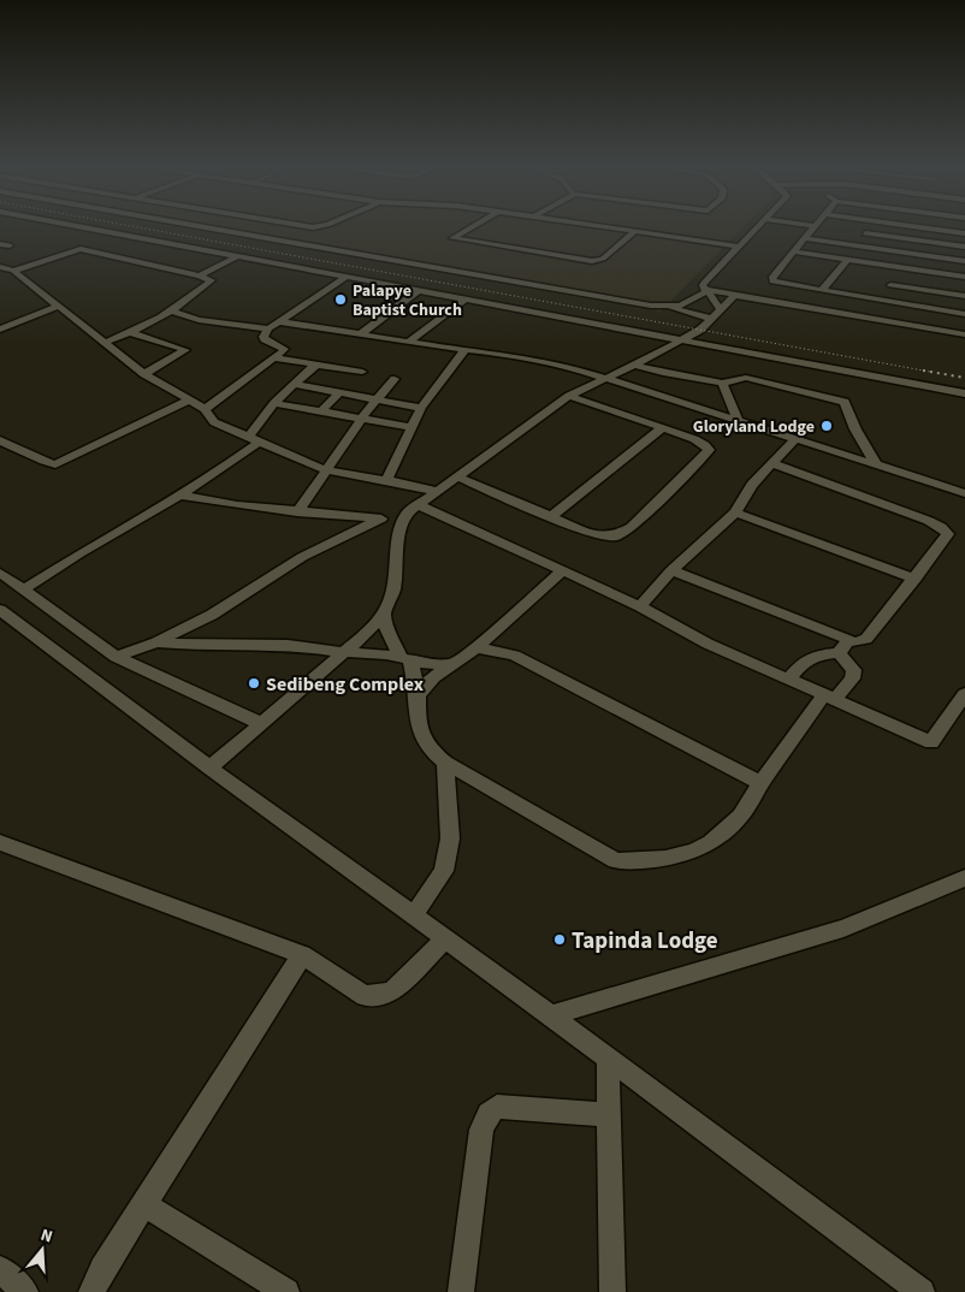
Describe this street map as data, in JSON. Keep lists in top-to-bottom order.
{
  "places": [
    "Palapye Baptist Church",
    "Gloryland Lodge",
    "Sedibeng Complex",
    "Tapinda Lodge"
  ],
  "north": "top"
}
